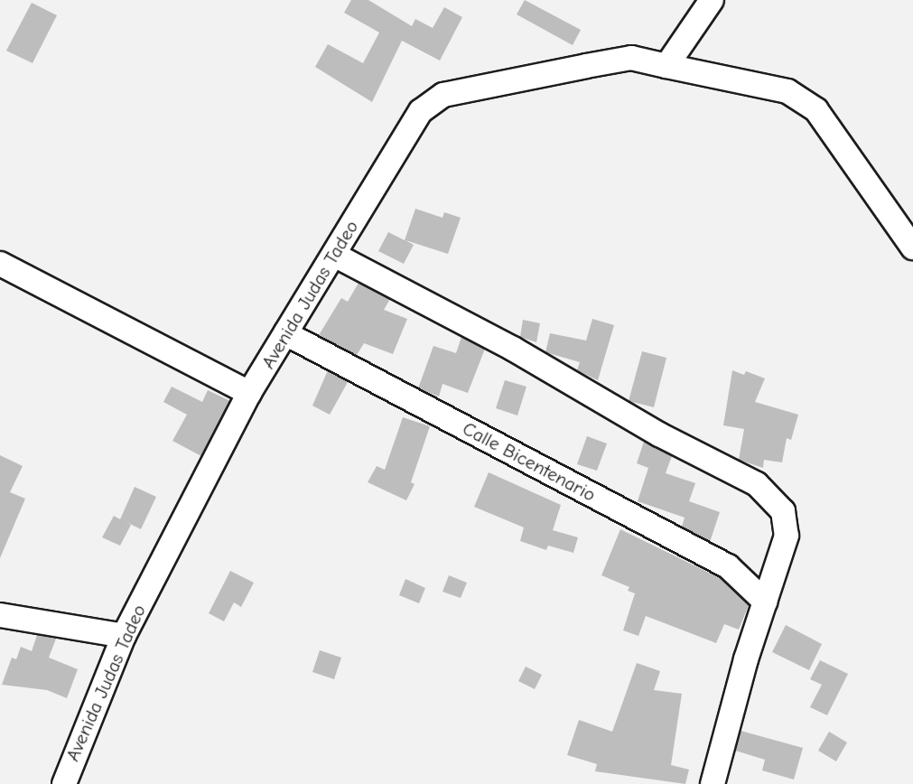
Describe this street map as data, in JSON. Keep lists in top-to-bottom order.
{
  "streets": {
    "street": ["Avenida Judas Tadeo", "Calle Bicentenario"]
  },
  "crossings": [
    ["Avenida Judas Tadeo", "Calle Bicentenario"]
  ]
}
